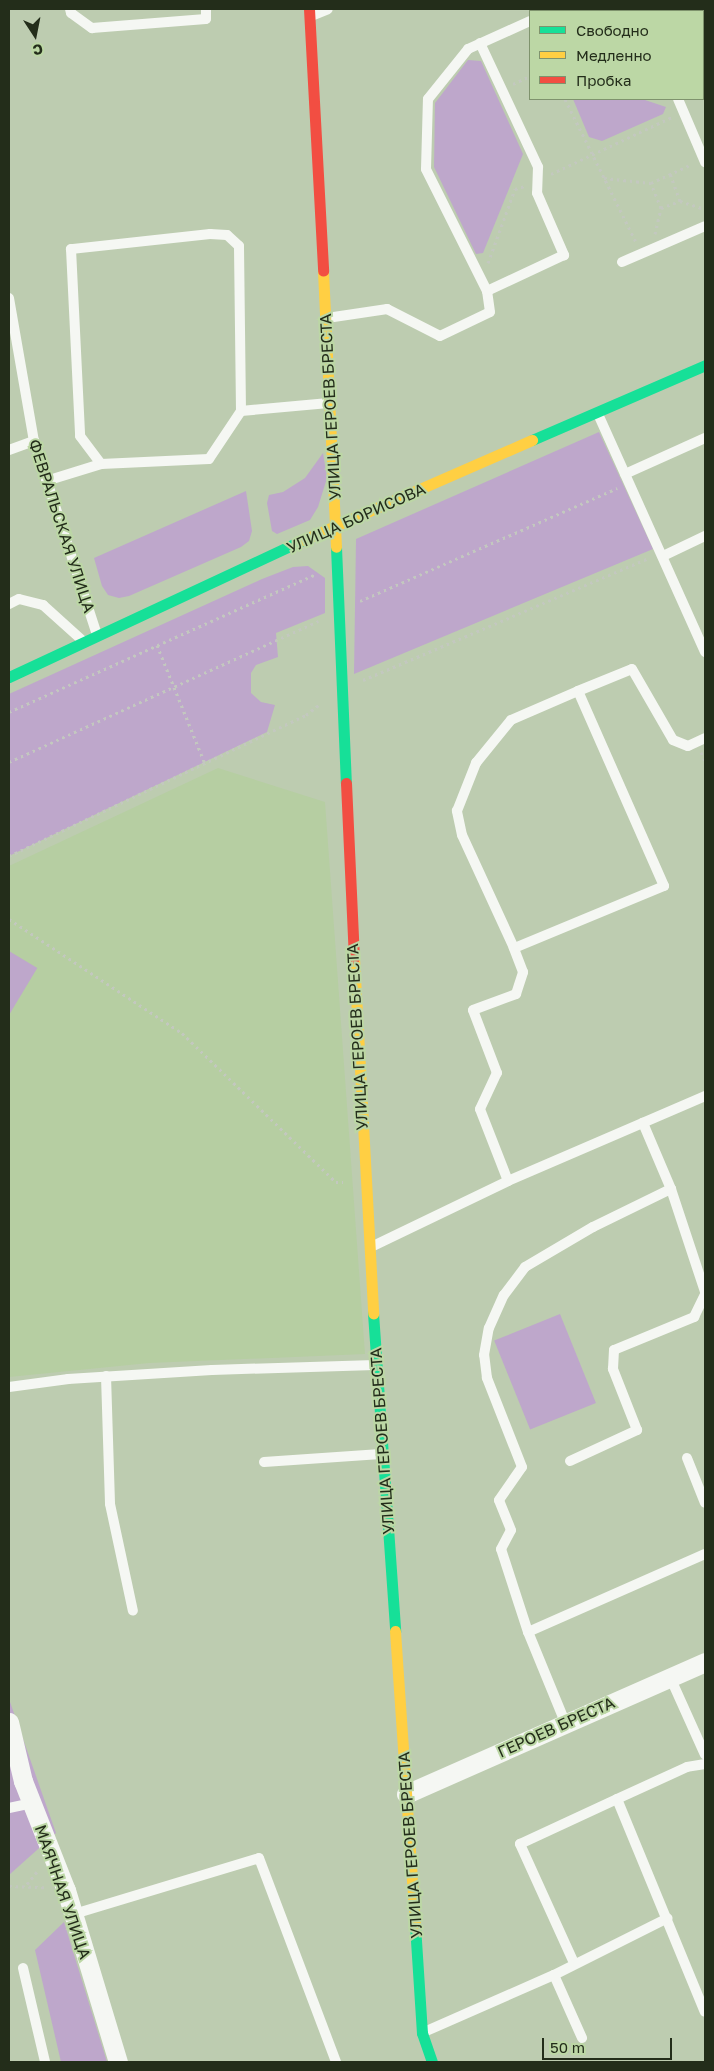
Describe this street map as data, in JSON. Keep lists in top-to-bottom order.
{
  "streets": {
    "street": [
      "УЛИЦА ГЕРОЕВ БРЕСТА",
      "УЛИЦА БОРИСОВА",
      "ГЕРОЕВ БРЕСТА",
      "МАЯЧНАЯ УЛИЦА"
    ],
    "lane": ["ФЕВРАЛЬСКАЯ УЛИЦА"]
  },
  "crossings": [
    ["УЛИЦА ГЕРОЕВ БРЕСТА", "УЛИЦА БОРИСОВА"],
    ["УЛИЦА ГЕРОЕВ БРЕСТА", "ГЕРОЕВ БРЕСТА"],
    ["УЛИЦА БОРИСОВА", "ФЕВРАЛЬСКАЯ УЛИЦА"]
  ],
  "legend": ["Свободно", "Медленно", "Пробка"],
  "scale_bar": "50 m",
  "north": "bottom"
}
